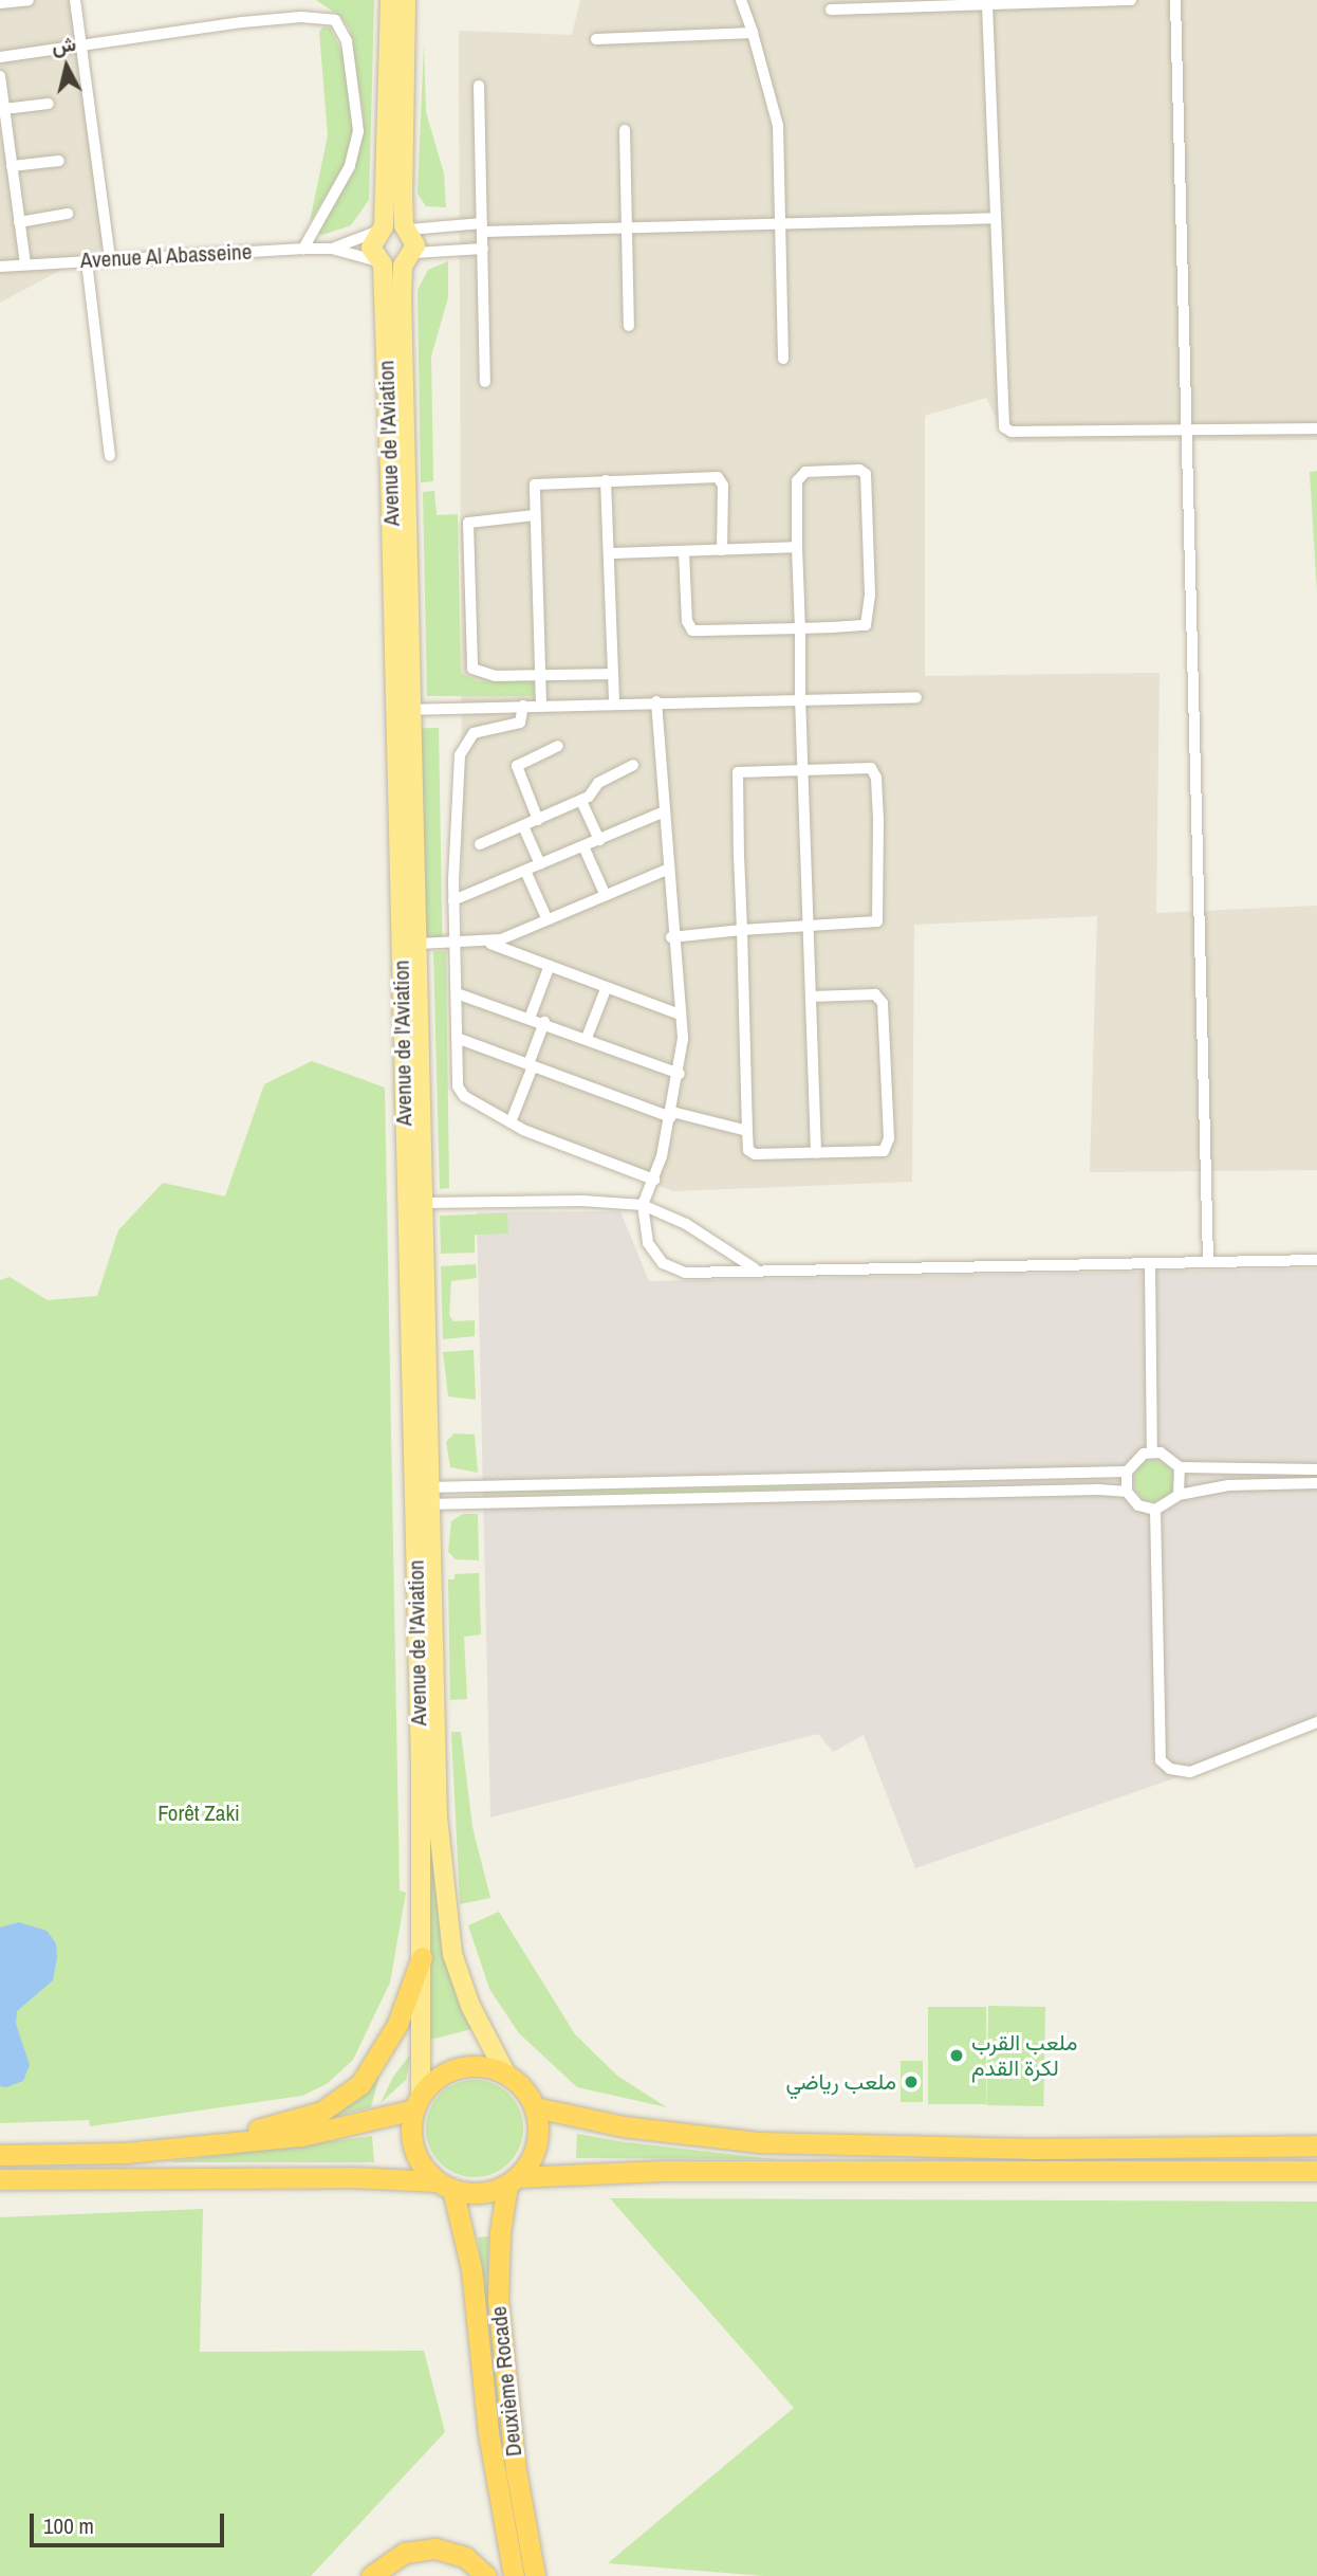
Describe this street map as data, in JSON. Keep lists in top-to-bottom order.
{
  "streets": {
    "highway": ["Deuxième Rocade"],
    "main road": ["Avenue de l'Aviation"],
    "street": ["Avenue Al Abasseine"]
  },
  "crossings": [
    ["Avenue Al Abasseine", "Avenue de l'Aviation"],
    ["Avenue de l'Aviation", "Deuxième Rocade"]
  ],
  "parks": ["Forêt Zaki"],
  "places": ["ملعب القرب لكرة القدم", "ملعب رياضي"],
  "scale_bar": "100 m",
  "north": "top"
}
